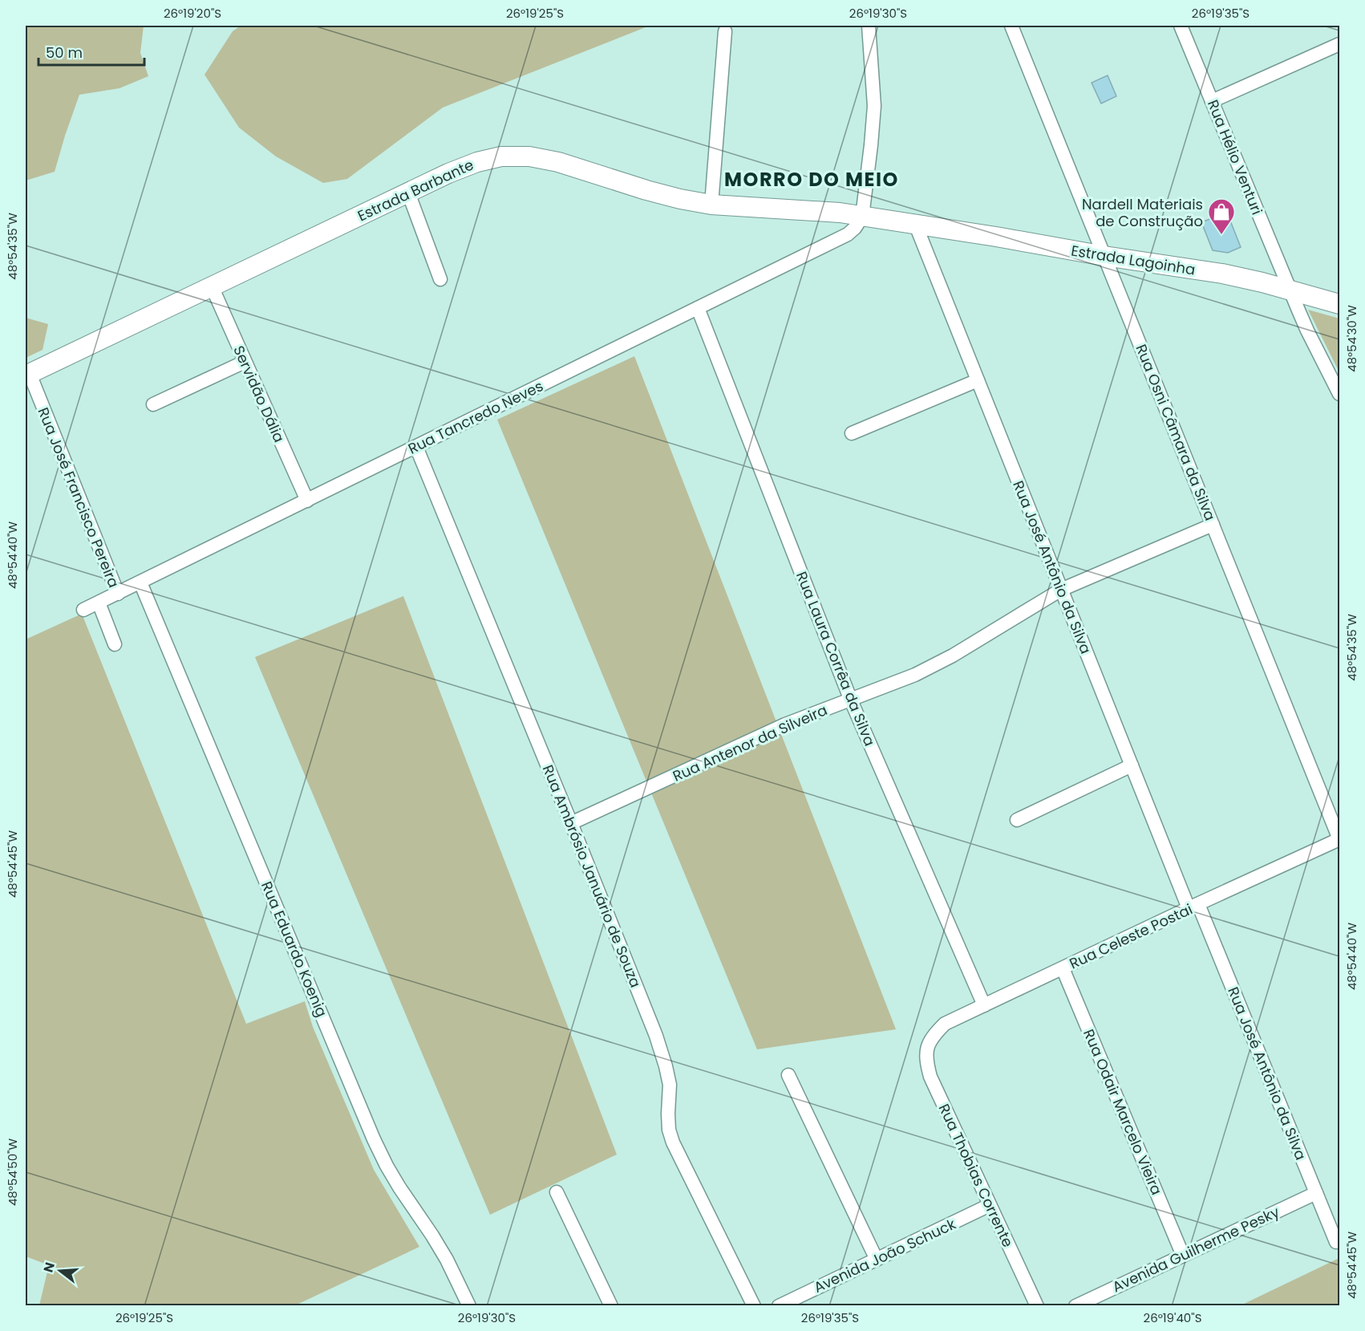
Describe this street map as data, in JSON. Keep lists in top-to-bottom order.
{
  "streets": {
    "main road": ["Estrada Barbante", "Estrada Lagoinha"],
    "street": [
      "Rua Hélio Venturi",
      "Servidão Dália",
      "Rua Tancredo Neves",
      "Rua Osni Câmara da Silva",
      "Rua José Francisco Pereira",
      "Rua José Antônio da Silva",
      "Rua Laura Corrêa da Silva",
      "Rua Antenor da Silveira",
      "Rua Ambrósio Januário de Souza",
      "Rua Celeste Postai",
      "Rua Eduardo Koenig",
      "Rua Odair Marcelo Vieira",
      "Rua Thobias Corrente",
      "Avenida Guilherme Pesky",
      "Avenida João Schuck"
    ]
  },
  "crossings": [
    ["Rua Hélio Venturi", "Estrada Lagoinha"],
    ["Estrada Barbante", "Estrada Lagoinha"],
    ["Estrada Barbante", "Servidão Dália"],
    ["Estrada Barbante", "Rua Tancredo Neves"],
    ["Estrada Barbante", "Rua José Francisco Pereira"],
    ["Estrada Lagoinha", "Rua Tancredo Neves"],
    ["Estrada Lagoinha", "Rua Osni Câmara da Silva"],
    ["Estrada Lagoinha", "Rua José Antônio da Silva"],
    ["Servidão Dália", "Rua Tancredo Neves"],
    ["Rua Tancredo Neves", "Rua José Francisco Pereira"],
    ["Rua Tancredo Neves", "Rua Laura Corrêa da Silva"],
    ["Rua Tancredo Neves", "Rua Ambrósio Januário de Souza"],
    ["Rua Tancredo Neves", "Rua Eduardo Koenig"],
    ["Rua Osni Câmara da Silva", "Rua Antenor da Silveira"],
    ["Rua Osni Câmara da Silva", "Rua Celeste Postai"],
    ["Rua José Antônio da Silva", "Rua Antenor da Silveira"],
    ["Rua José Antônio da Silva", "Rua Celeste Postai"],
    ["Rua José Antônio da Silva", "Avenida Guilherme Pesky"],
    ["Rua Laura Corrêa da Silva", "Rua Antenor da Silveira"],
    ["Rua Laura Corrêa da Silva", "Rua Celeste Postai"],
    ["Rua Antenor da Silveira", "Rua Ambrósio Januário de Souza"],
    ["Rua Celeste Postai", "Rua Odair Marcelo Vieira"],
    ["Rua Celeste Postai", "Rua Thobias Corrente"],
    ["Rua Odair Marcelo Vieira", "Avenida Guilherme Pesky"],
    ["Rua Thobias Corrente", "Avenida João Schuck"]
  ],
  "districts": ["MORRO DO MEIO"],
  "places": {
    "shop": ["Nardell Materiais de Construção"]
  },
  "scale_bar": "50 m",
  "north": "left",
  "coordinates": [
    "26°19'20\"S",
    "26°19'25\"S",
    "26°19'30\"S",
    "26°19'35\"S",
    "48°54'35\"W",
    "48°54'30\"W",
    "48°54'40\"W",
    "48°54'45\"W",
    "48°54'50\"W",
    "26°19'40\"S"
  ]
}
